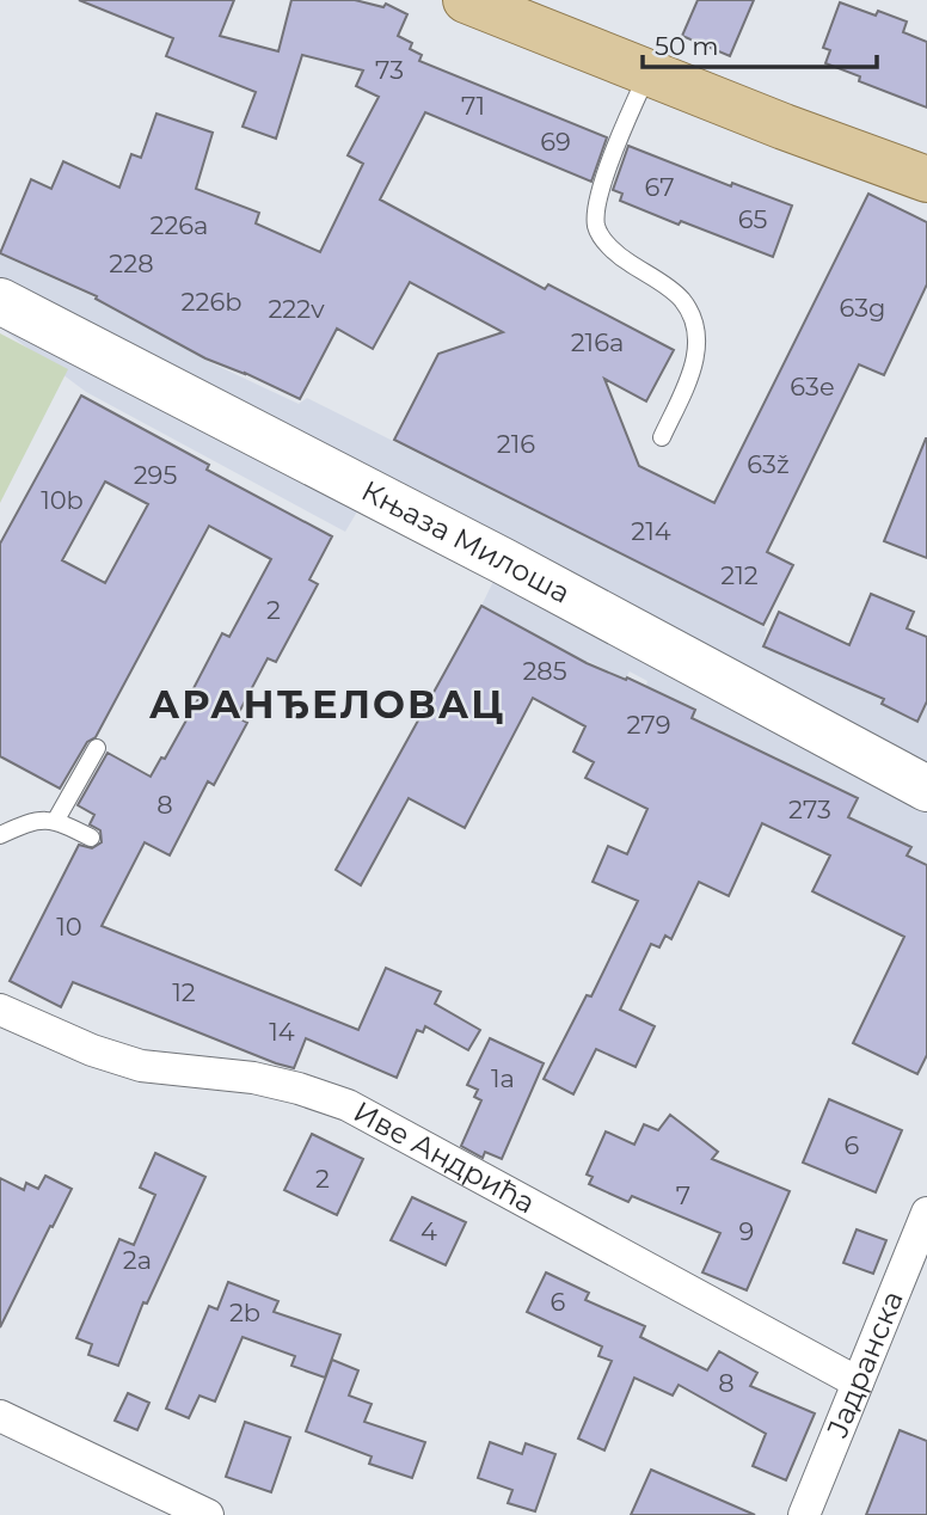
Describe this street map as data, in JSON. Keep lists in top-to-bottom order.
{
  "streets": {
    "street": ["Књаза Милоша", "Иве Андрића", "Јадранска"]
  },
  "crossings": [
    ["Иве Андрића", "Јадранска"]
  ],
  "districts": ["АРАНЂЕЛОВАЦ"],
  "house_numbers": [
    "73",
    "71",
    "69",
    "67",
    "65",
    "226a",
    "228",
    "226b",
    "63g",
    "222v",
    "216a",
    "63e",
    "216",
    "63ž",
    "295",
    "10b",
    "214",
    "212",
    "2",
    "285",
    "279",
    "8",
    "273",
    "10",
    "12",
    "14",
    "1a",
    "6",
    "2",
    "7",
    "4",
    "9",
    "2a",
    "6",
    "2b",
    "8"
  ],
  "scale_bar": "50 m"
}
